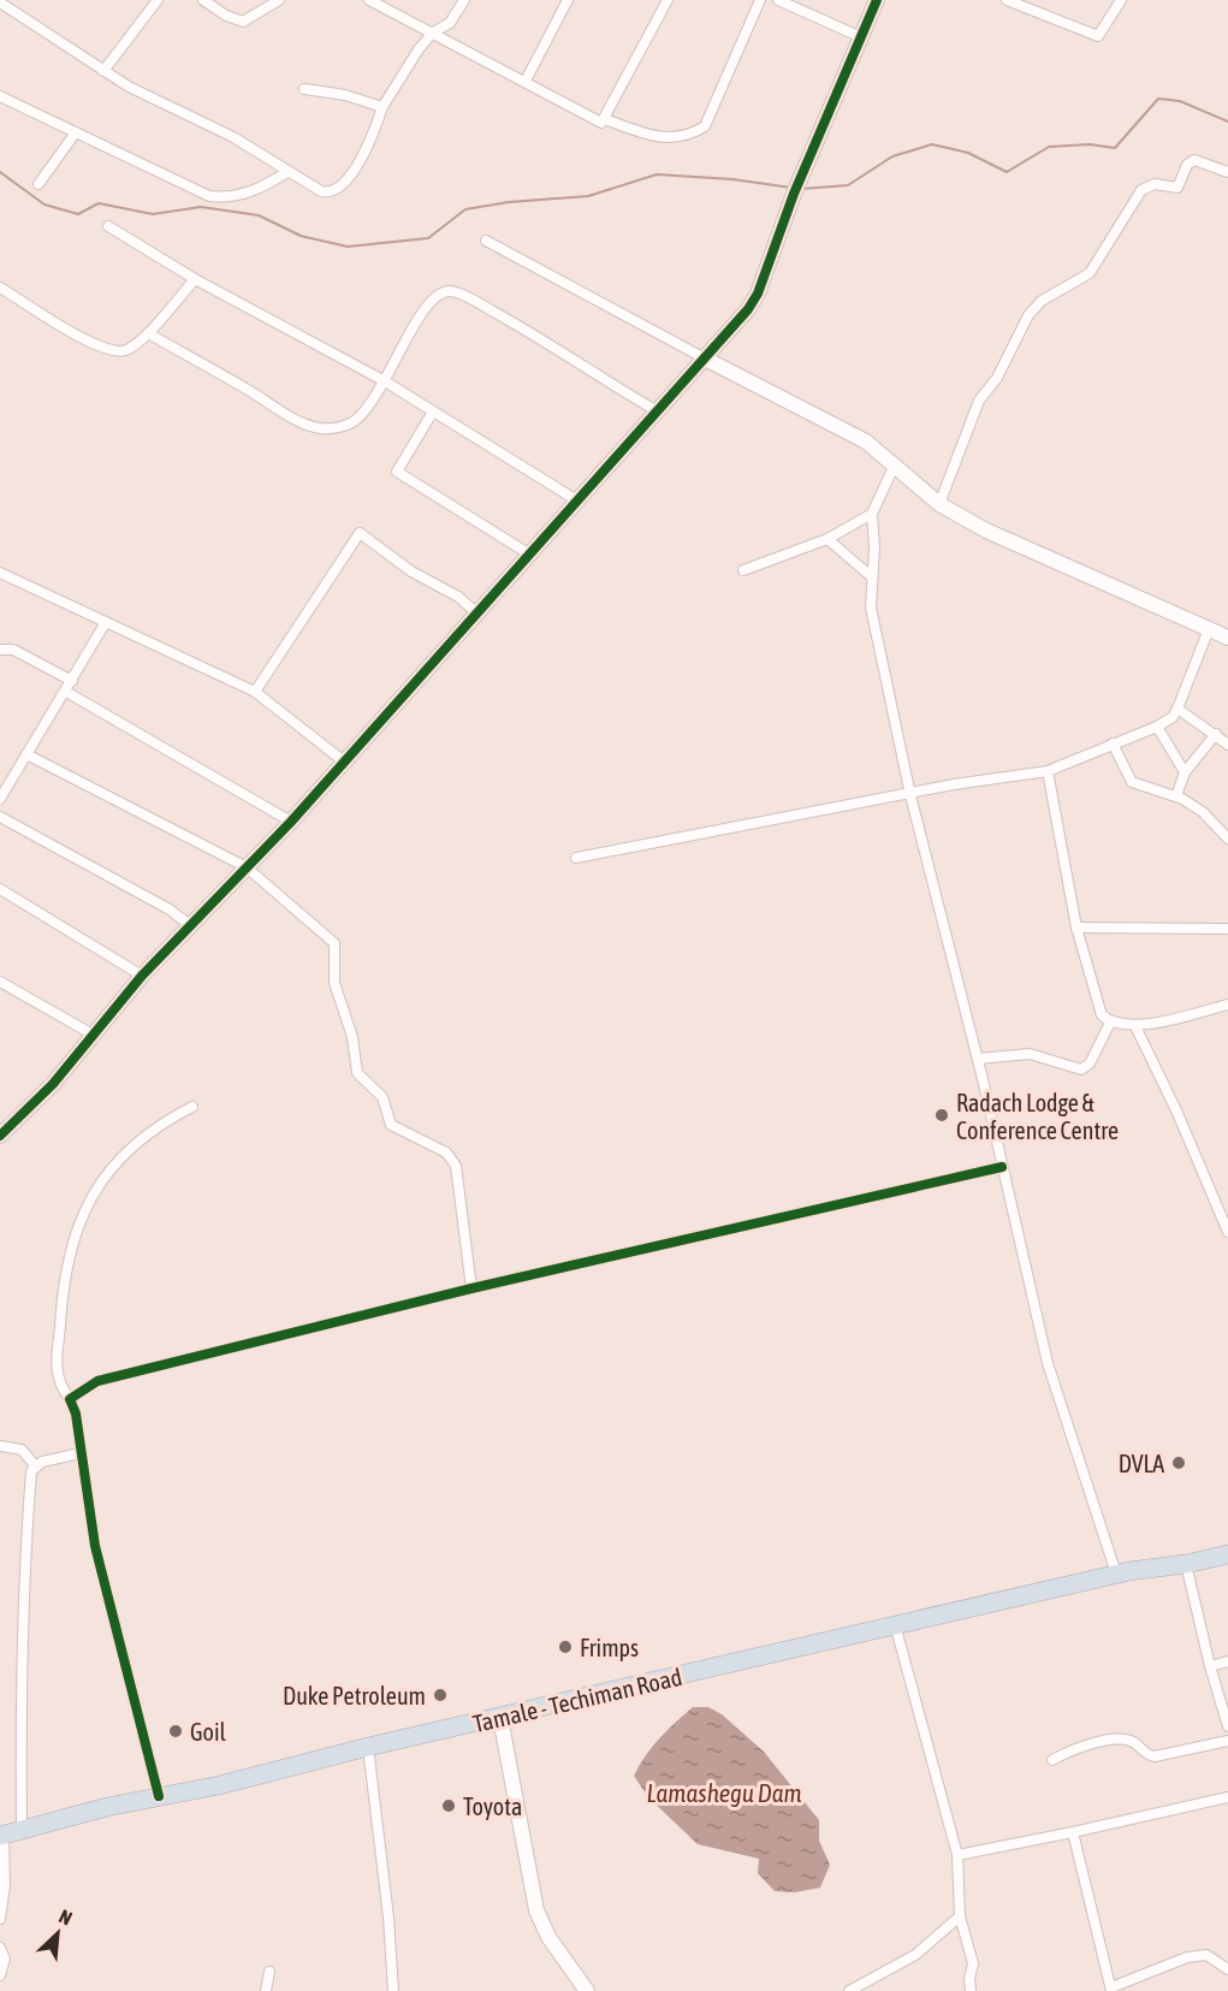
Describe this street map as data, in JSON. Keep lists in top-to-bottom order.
{
  "streets": {
    "highway": ["Tamale - Techiman Road"]
  },
  "water": ["Lamashegu Dam"],
  "places": [
    "Radach Lodge & Conference Centre",
    "DVLA",
    "Frimps",
    "Duke Petroleum",
    "Goil",
    "Toyota"
  ],
  "north": "top right"
}
